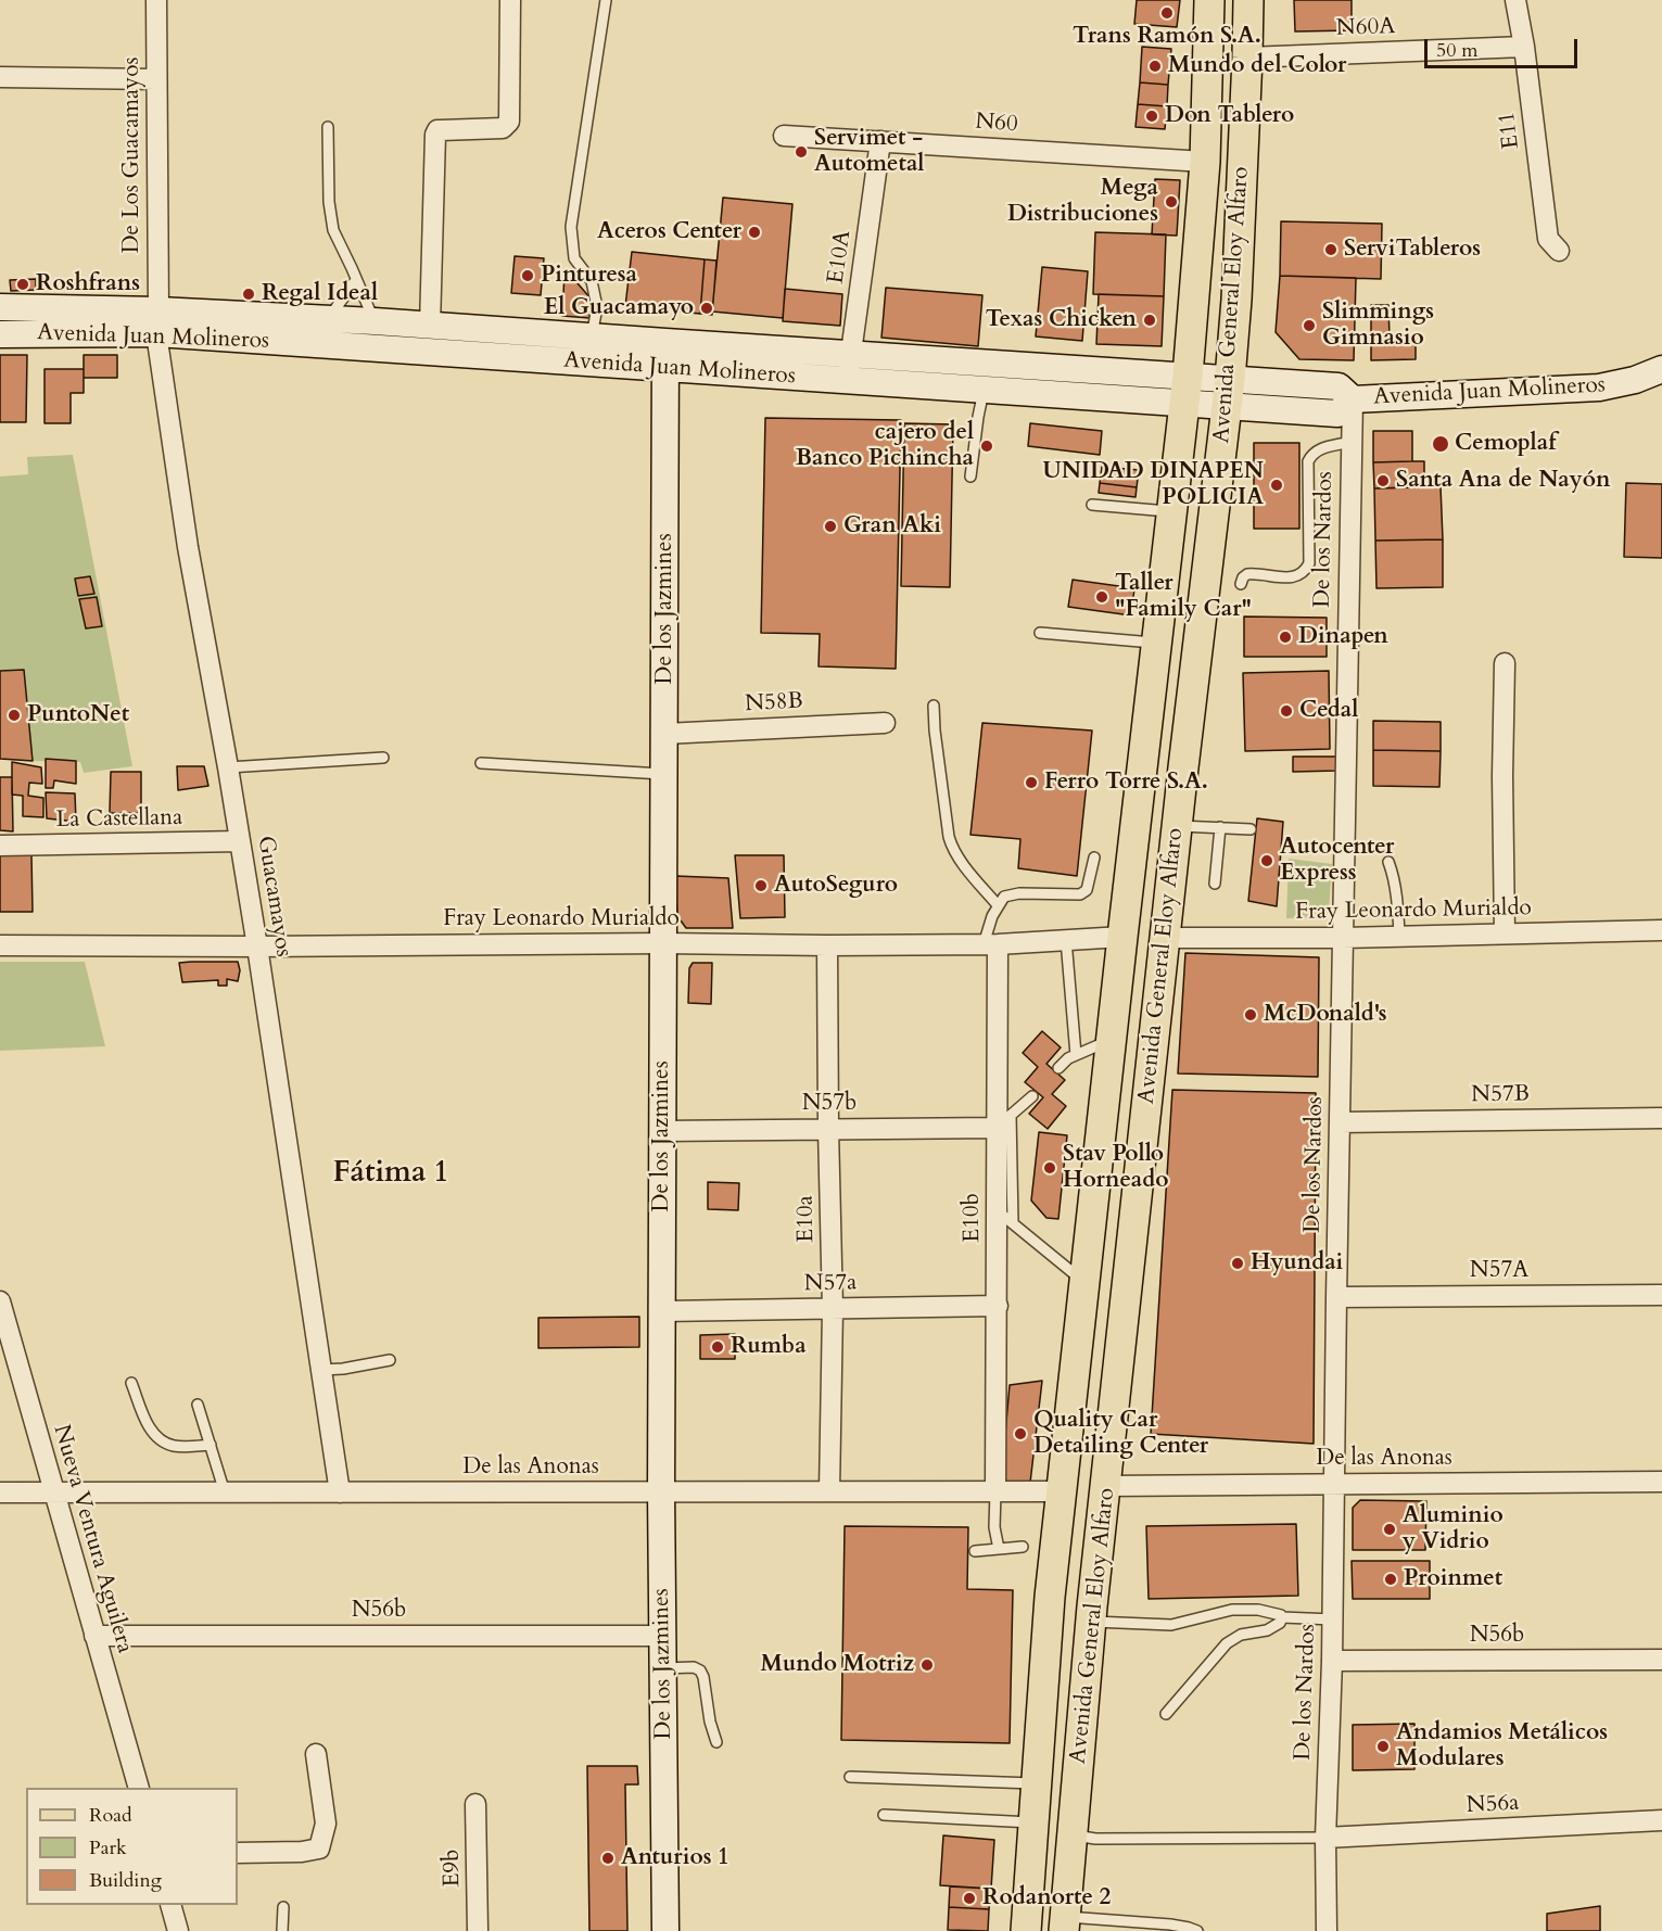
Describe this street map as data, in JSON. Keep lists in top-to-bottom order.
{
  "streets": {
    "main road": ["Avenida General Eloy Alfaro"],
    "street": [
      "N60A",
      "N60",
      "E11",
      "De Los Guacamayos",
      "E10A",
      "Avenida Juan Molineros",
      "De los Nardos",
      "De los Jazmines",
      "N58B",
      "La Castellana",
      "Guacamayos",
      "Fray Leonardo Murialdo",
      "N57B",
      "N57b",
      "E10b",
      "E10a",
      "N57A",
      "N57a",
      "De las Anonas",
      "Nueva Ventura Aguilera",
      "N56b",
      "N56a",
      "E9b"
    ]
  },
  "crossings": [
    ["N60A", "E11"],
    ["N60A", "Avenida General Eloy Alfaro"],
    ["N60", "E10A"],
    ["N60", "Avenida General Eloy Alfaro"],
    ["De Los Guacamayos", "Avenida Juan Molineros"],
    ["De Los Guacamayos", "Guacamayos"],
    ["E10A", "Avenida Juan Molineros"],
    ["Avenida General Eloy Alfaro", "Avenida Juan Molineros"],
    ["Avenida General Eloy Alfaro", "Fray Leonardo Murialdo"],
    ["Avenida General Eloy Alfaro", "De las Anonas"],
    ["Avenida Juan Molineros", "De los Nardos"],
    ["Avenida Juan Molineros", "De los Jazmines"],
    ["Avenida Juan Molineros", "Guacamayos"],
    ["De los Nardos", "Fray Leonardo Murialdo"],
    ["De los Nardos", "N57B"],
    ["De los Nardos", "N57A"],
    ["De los Nardos", "De las Anonas"],
    ["De los Nardos", "N56b"],
    ["De los Nardos", "N56a"],
    ["De los Jazmines", "N58B"],
    ["De los Jazmines", "Fray Leonardo Murialdo"],
    ["De los Jazmines", "N57b"],
    ["De los Jazmines", "N57a"],
    ["De los Jazmines", "De las Anonas"],
    ["De los Jazmines", "N56b"],
    ["La Castellana", "Guacamayos"],
    ["Guacamayos", "Fray Leonardo Murialdo"],
    ["Guacamayos", "De las Anonas"],
    ["Fray Leonardo Murialdo", "E10b"],
    ["Fray Leonardo Murialdo", "E10a"],
    ["N57b", "E10b"],
    ["N57b", "E10a"],
    ["E10b", "N57a"],
    ["E10b", "De las Anonas"],
    ["E10a", "N57a"],
    ["E10a", "De las Anonas"],
    ["De las Anonas", "Nueva Ventura Aguilera"],
    ["Nueva Ventura Aguilera", "N56b"]
  ],
  "districts": ["Fátima 1"],
  "places": [
    "Trans Ramón S.A.",
    "Mundo del Color",
    "Don Tablero",
    "Servimet - Autometal",
    "Mega Distribuciones",
    "Aceros Center",
    "ServiTableros",
    "Pinturesa",
    "Roshfrans",
    "Regal Ideal",
    "El Guacamayo",
    "Texas Chicken",
    "Slimmings Gimnasio",
    "Cemoplaf",
    "cajero del Banco Pichincha",
    "Santa Ana de Nayón",
    "UNIDAD DINAPEN POLICIA",
    "Gran Aki",
    "Taller \"Family Car\"",
    "Dinapen",
    "Cedal",
    "PuntoNet",
    "Ferro Torre S.A.",
    "Autocenter Express",
    "AutoSeguro",
    "McDonald's",
    "Stav Pollo Horneado",
    "Hyundai",
    "Rumba",
    "Quality Car Detailing Center",
    "Aluminio y Vidrio",
    "Proinmet",
    "Mundo Motriz",
    "Andamios Metálicos Modulares",
    "Anturios 1",
    "Rodanorte 2"
  ],
  "legend": ["Road", "Park", "Building"],
  "scale_bar": "50 m"
}
